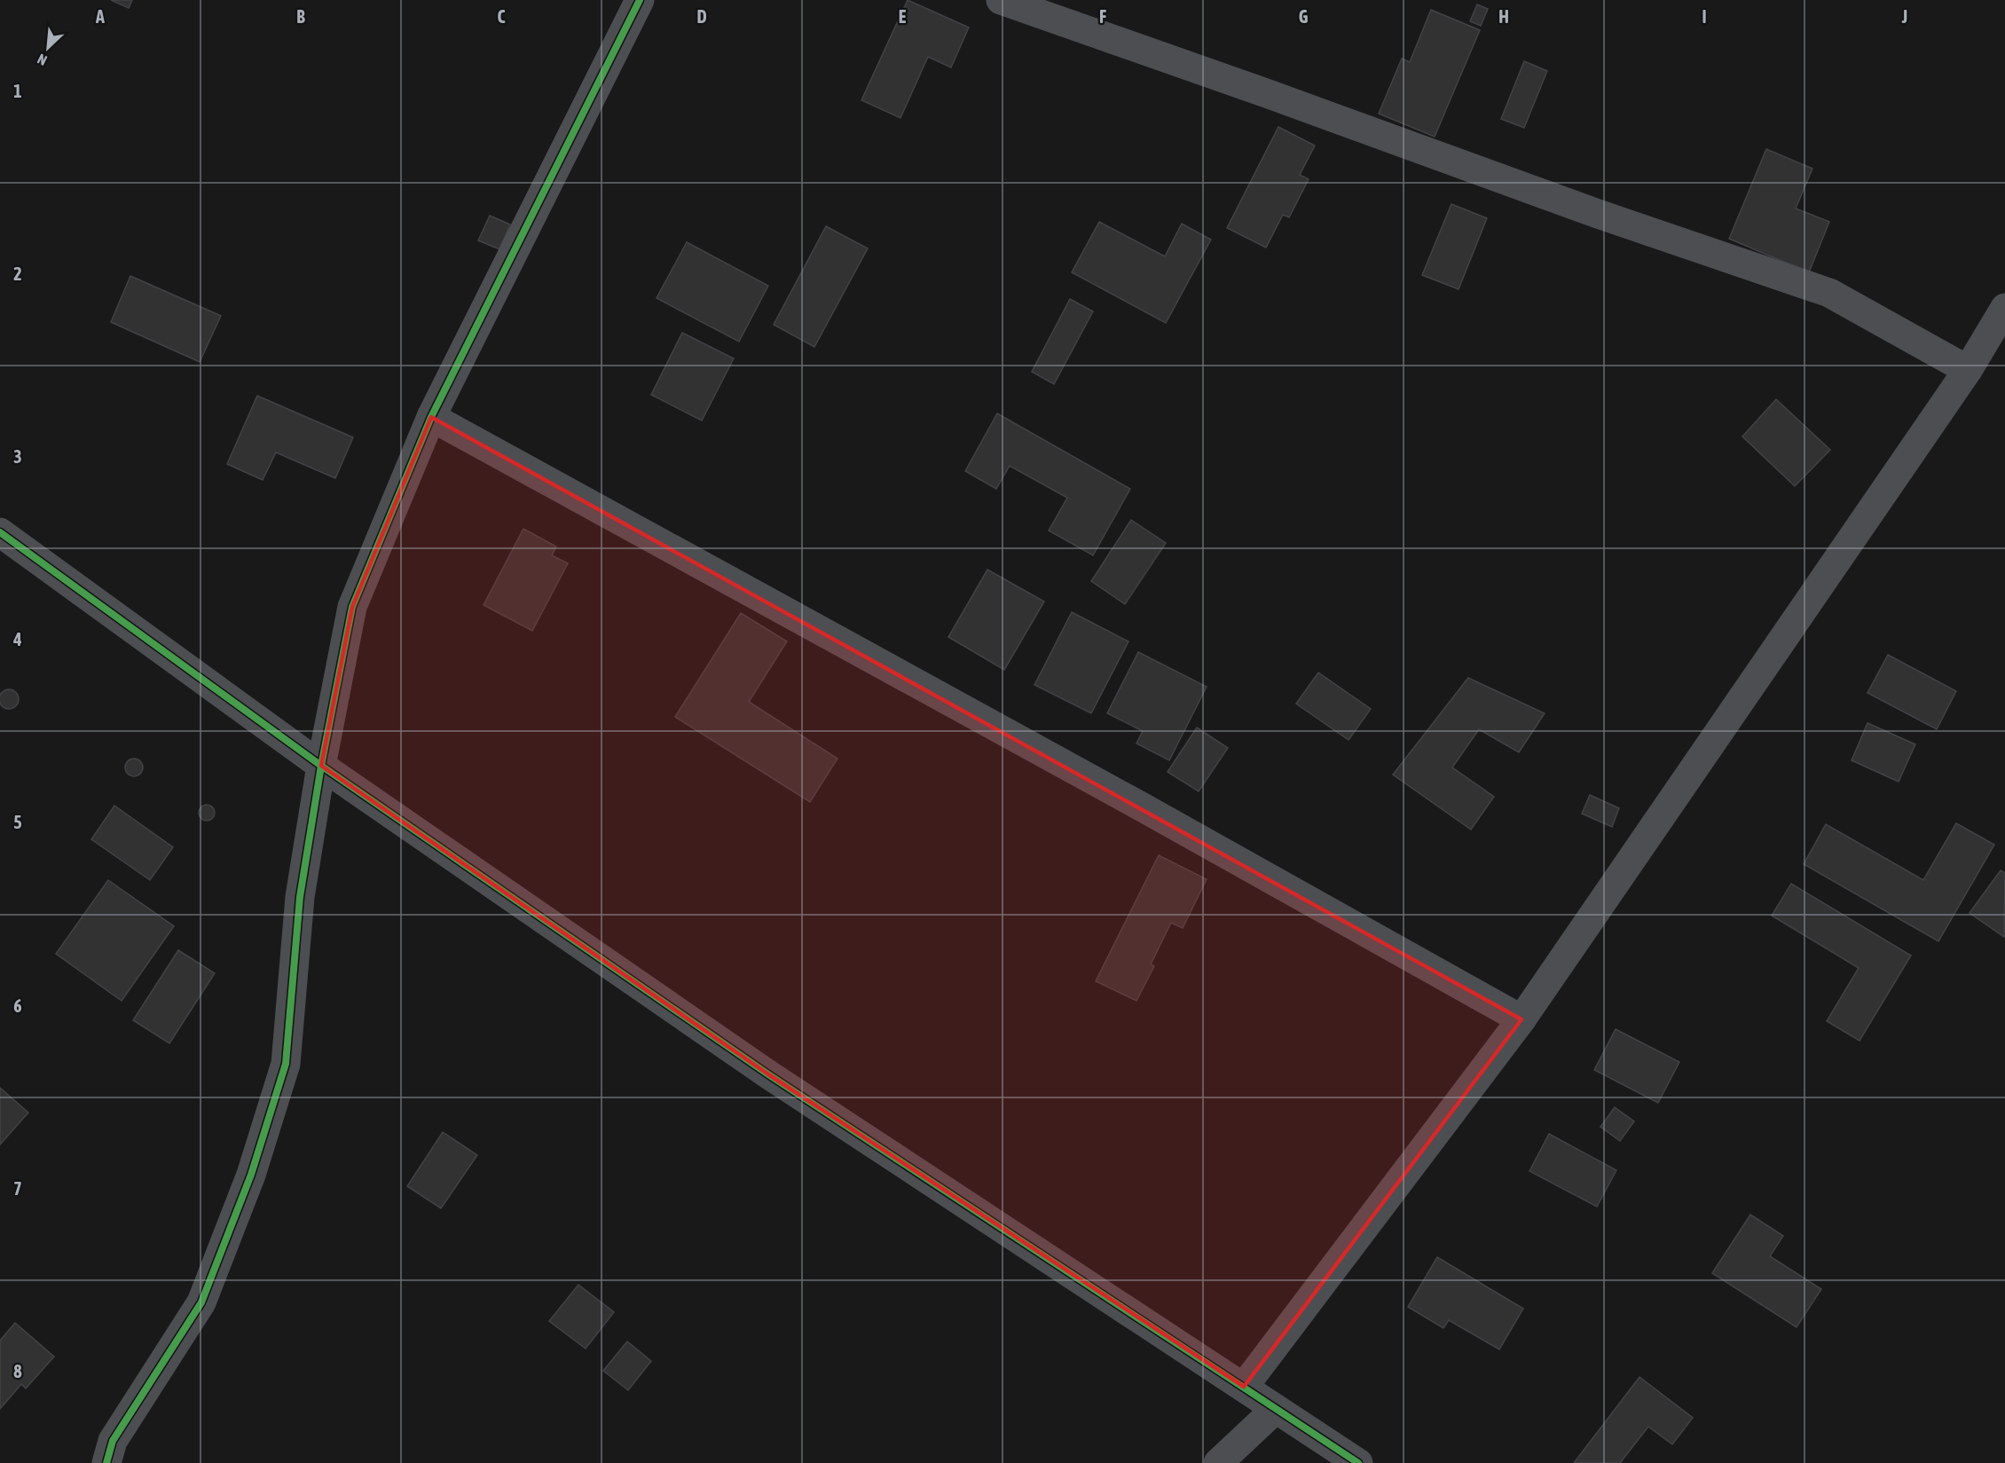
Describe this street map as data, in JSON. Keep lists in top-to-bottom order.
{
  "north": "bottom left",
  "grid": {
    "columns": [
      "A",
      "B",
      "C",
      "D",
      "E",
      "F",
      "G",
      "H",
      "I",
      "J"
    ],
    "rows": [
      "1",
      "2",
      "3",
      "4",
      "5",
      "6",
      "7",
      "8"
    ]
  }
}
